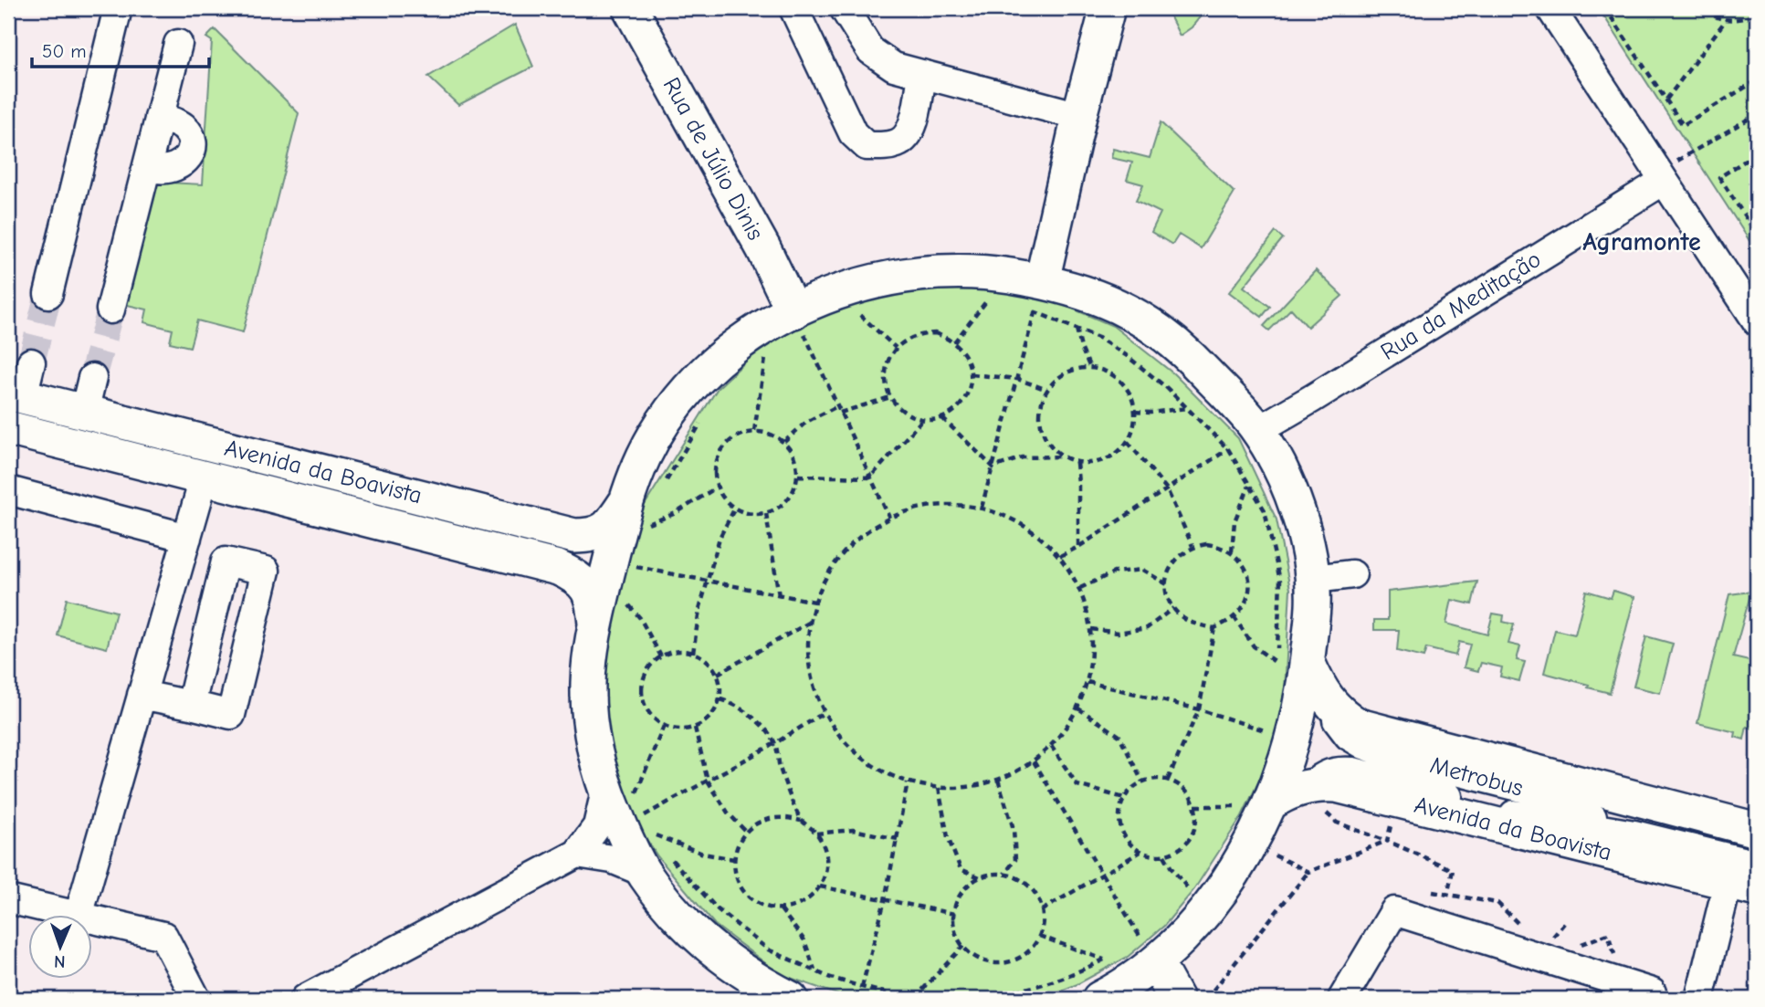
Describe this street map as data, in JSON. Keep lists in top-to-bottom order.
{
  "streets": {
    "main road": ["Rua de Júlio Dinis", "Avenida da Boavista"],
    "street": ["Rua da Meditação", "Metrobus"]
  },
  "crossings": [
    ["Avenida da Boavista", "Metrobus"]
  ],
  "districts": ["Agramonte"],
  "scale_bar": "50 m",
  "north": "bottom"
}
